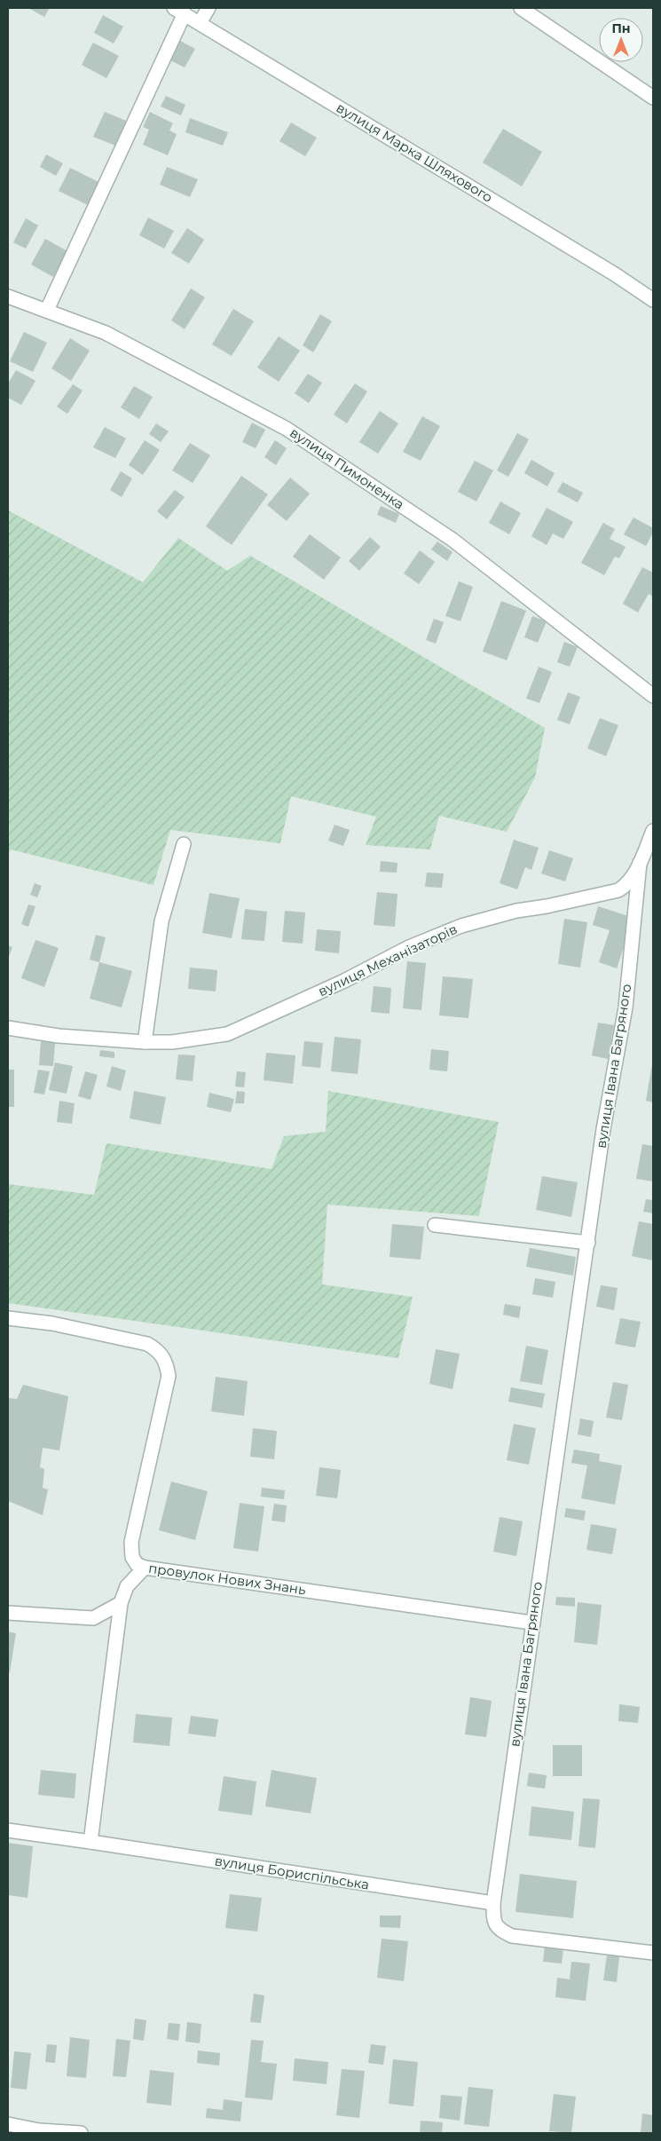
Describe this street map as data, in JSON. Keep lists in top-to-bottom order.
{
  "streets": {
    "street": [
      "вулиця Марка Шляхового",
      "вулиця Пимоненка",
      "вулиця Механізаторів",
      "вулиця Івана Багряного",
      "провулок Нових Знань",
      "вулиця Бориспільська"
    ]
  },
  "crossings": [
    ["вулиця Механізаторів", "вулиця Івана Багряного"],
    ["вулиця Івана Багряного", "провулок Нових Знань"],
    ["вулиця Івана Багряного", "вулиця Бориспільська"]
  ],
  "north": "top"
}
